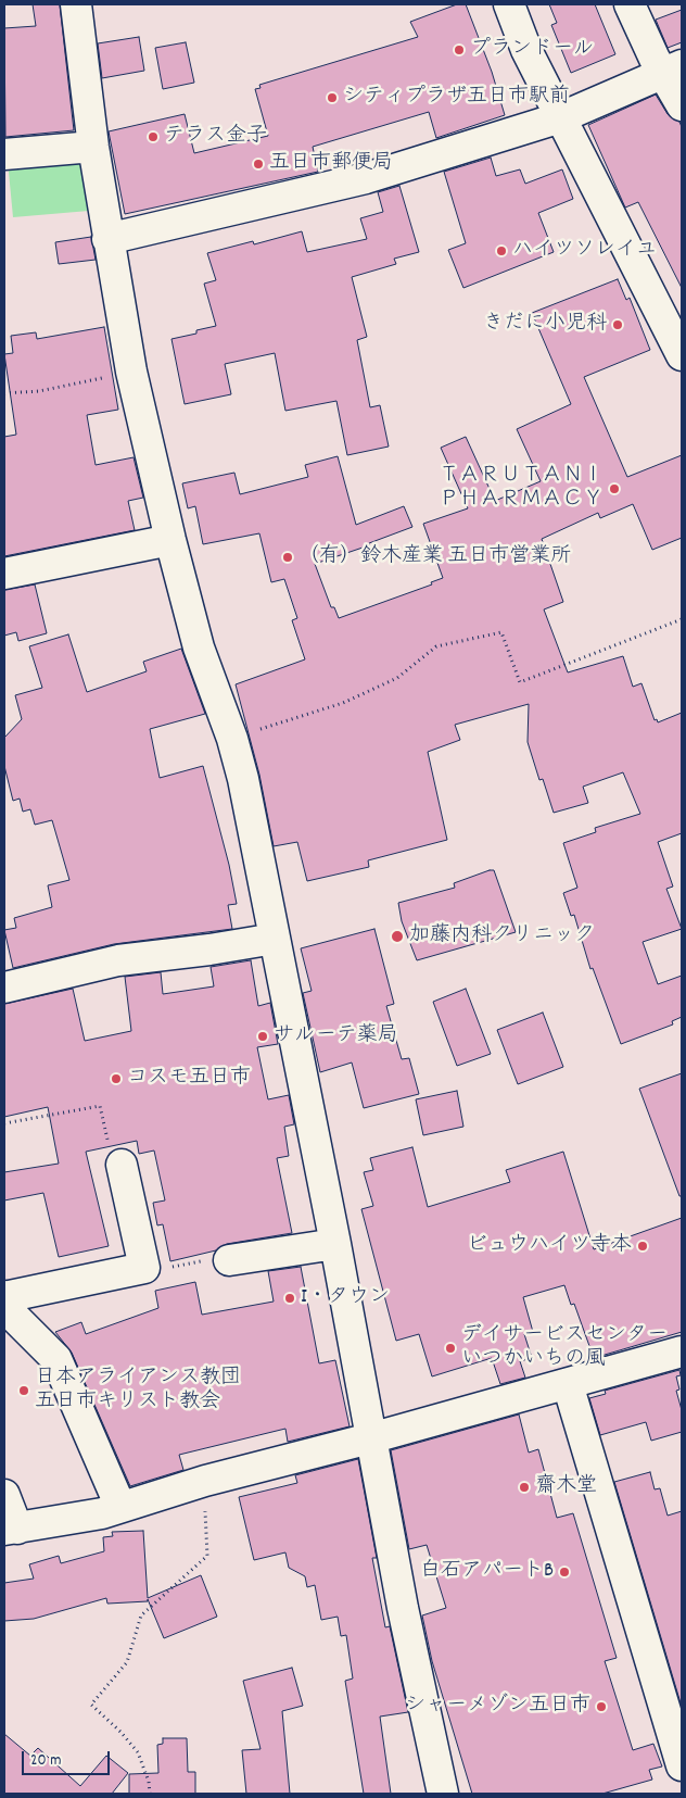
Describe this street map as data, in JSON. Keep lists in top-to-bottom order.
{
  "places": [
    "プランドール",
    "シティプラザ五日市駅前",
    "テラス金子",
    "五日市郵便局",
    "ハイツソレイユ",
    "きだに小児科",
    "ＴＡＲＵＴＡＮＩ ＰＨＡＲＭＡＣＹ",
    "（有）鈴木産業 五日市営業所",
    "加藤内科クリニック",
    "サルーテ薬局",
    "コスモ五日市",
    "ビュウハイツ寺本",
    "I・タウン",
    "デイサービスセンター いつかいちの風",
    "日本アライアンス教団 五日市キリスト教会",
    "齋木堂",
    "白石アパートB",
    "シャーメゾン五日市"
  ],
  "scale_bar": "20 m"
}
